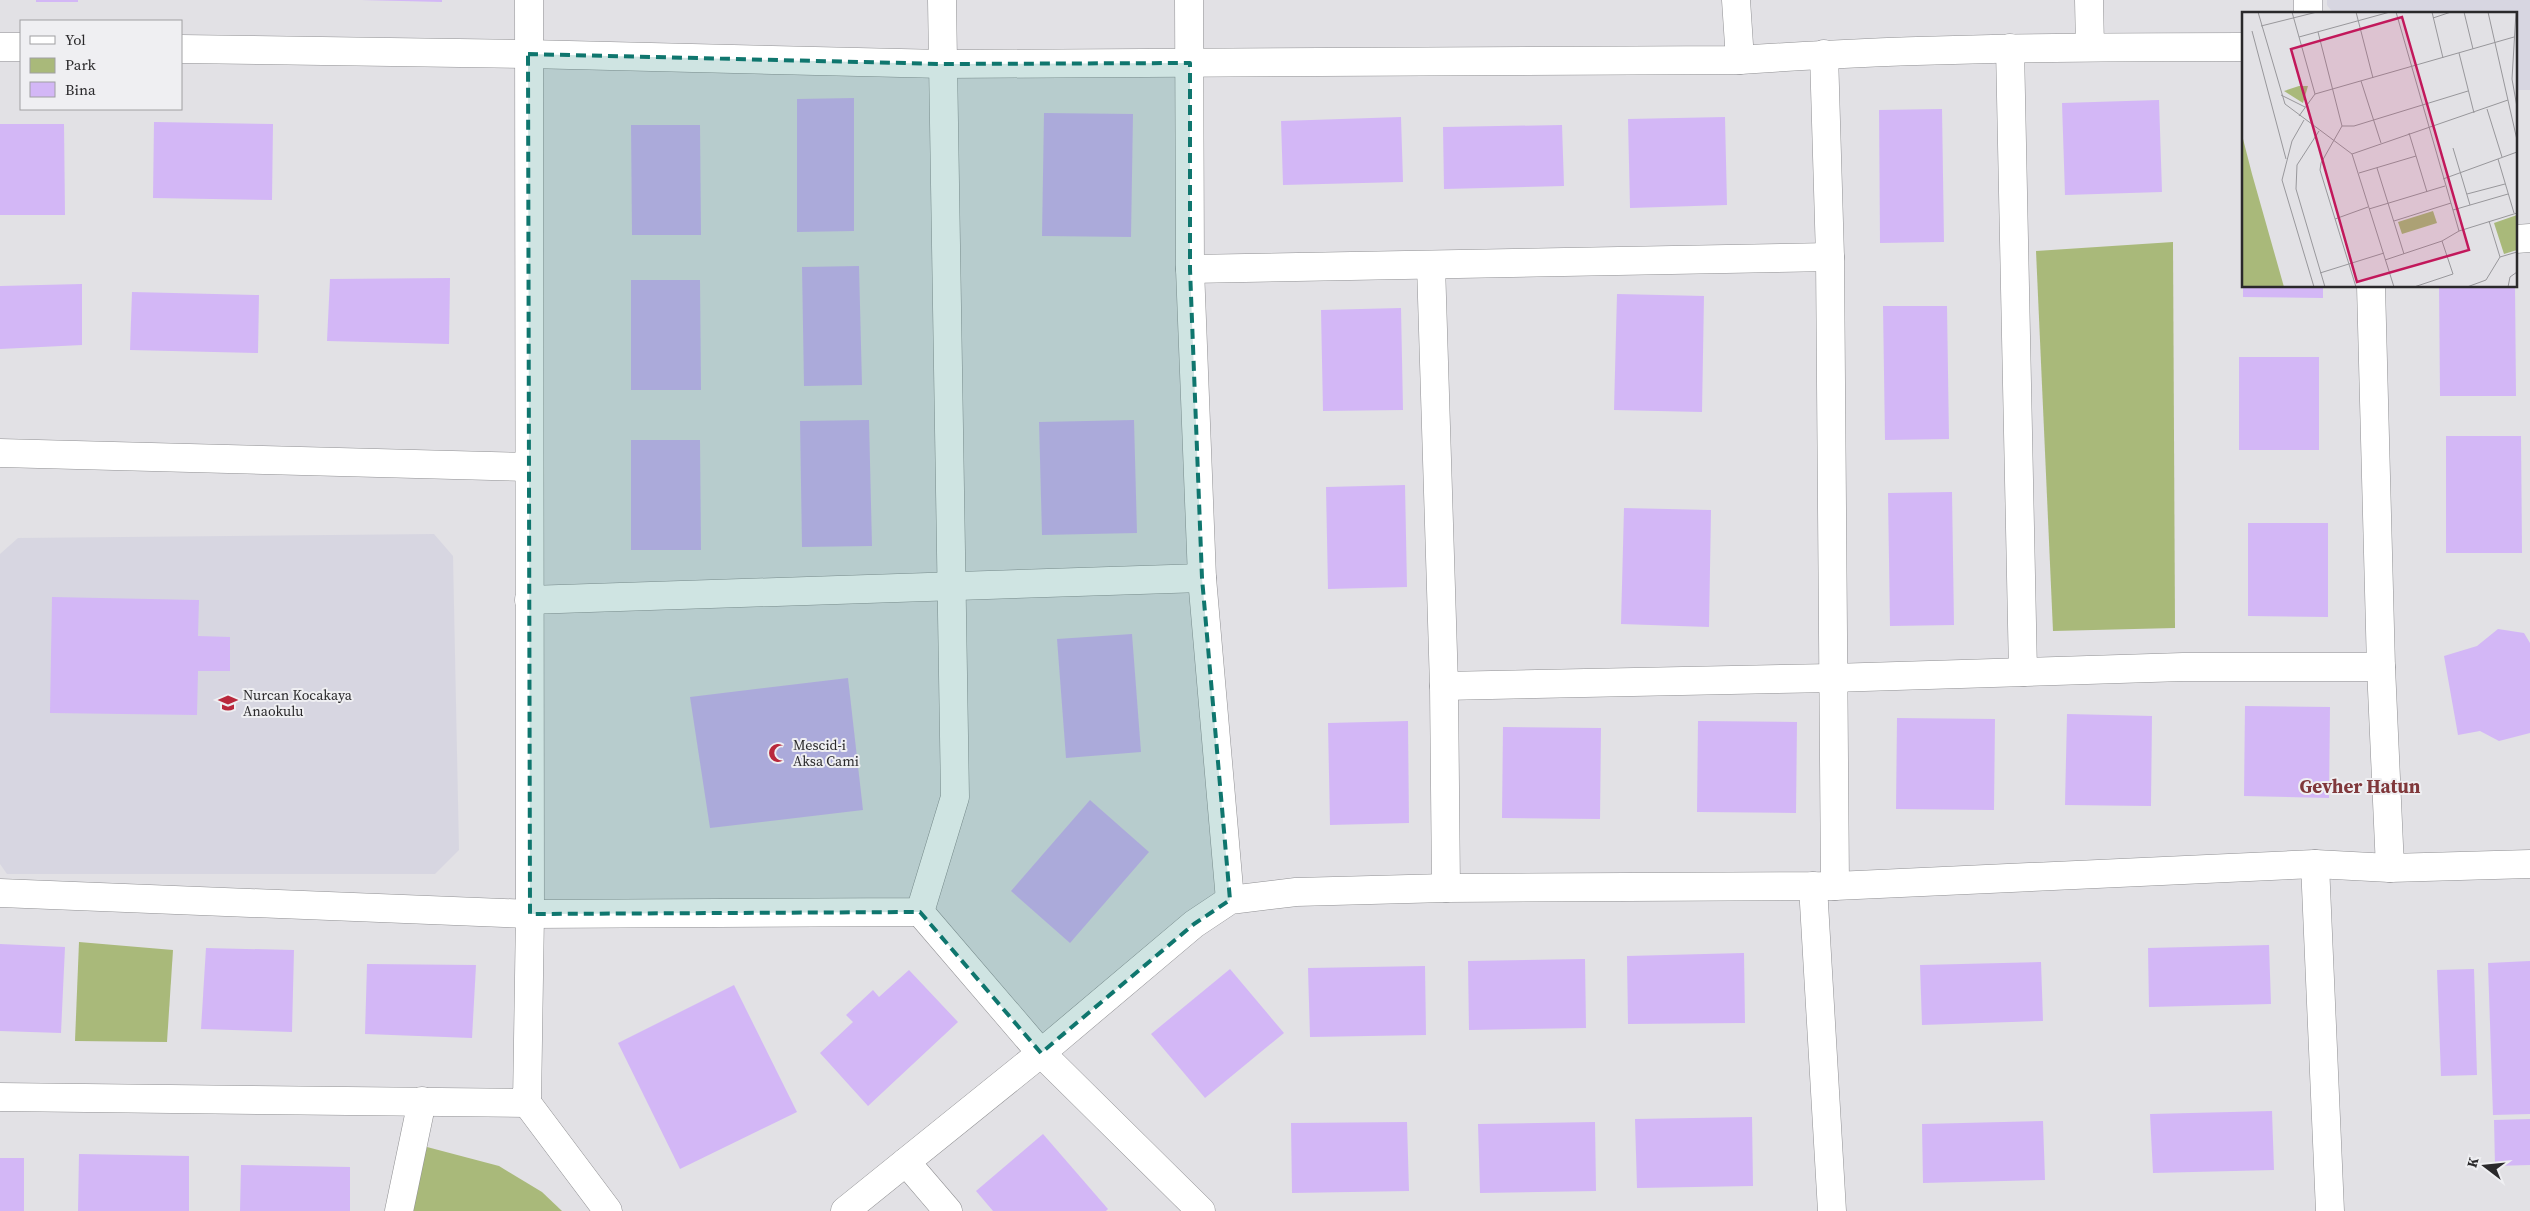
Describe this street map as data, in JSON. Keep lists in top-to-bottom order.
{
  "districts": ["Gevher Hatun"],
  "places": {
    "school or university": ["Nurcan Kocakaya Anaokulu"],
    "mosque": ["Mescid-i Aksa Cami"]
  },
  "legend": ["Yol", "Park", "Bina"],
  "north": "left"
}
